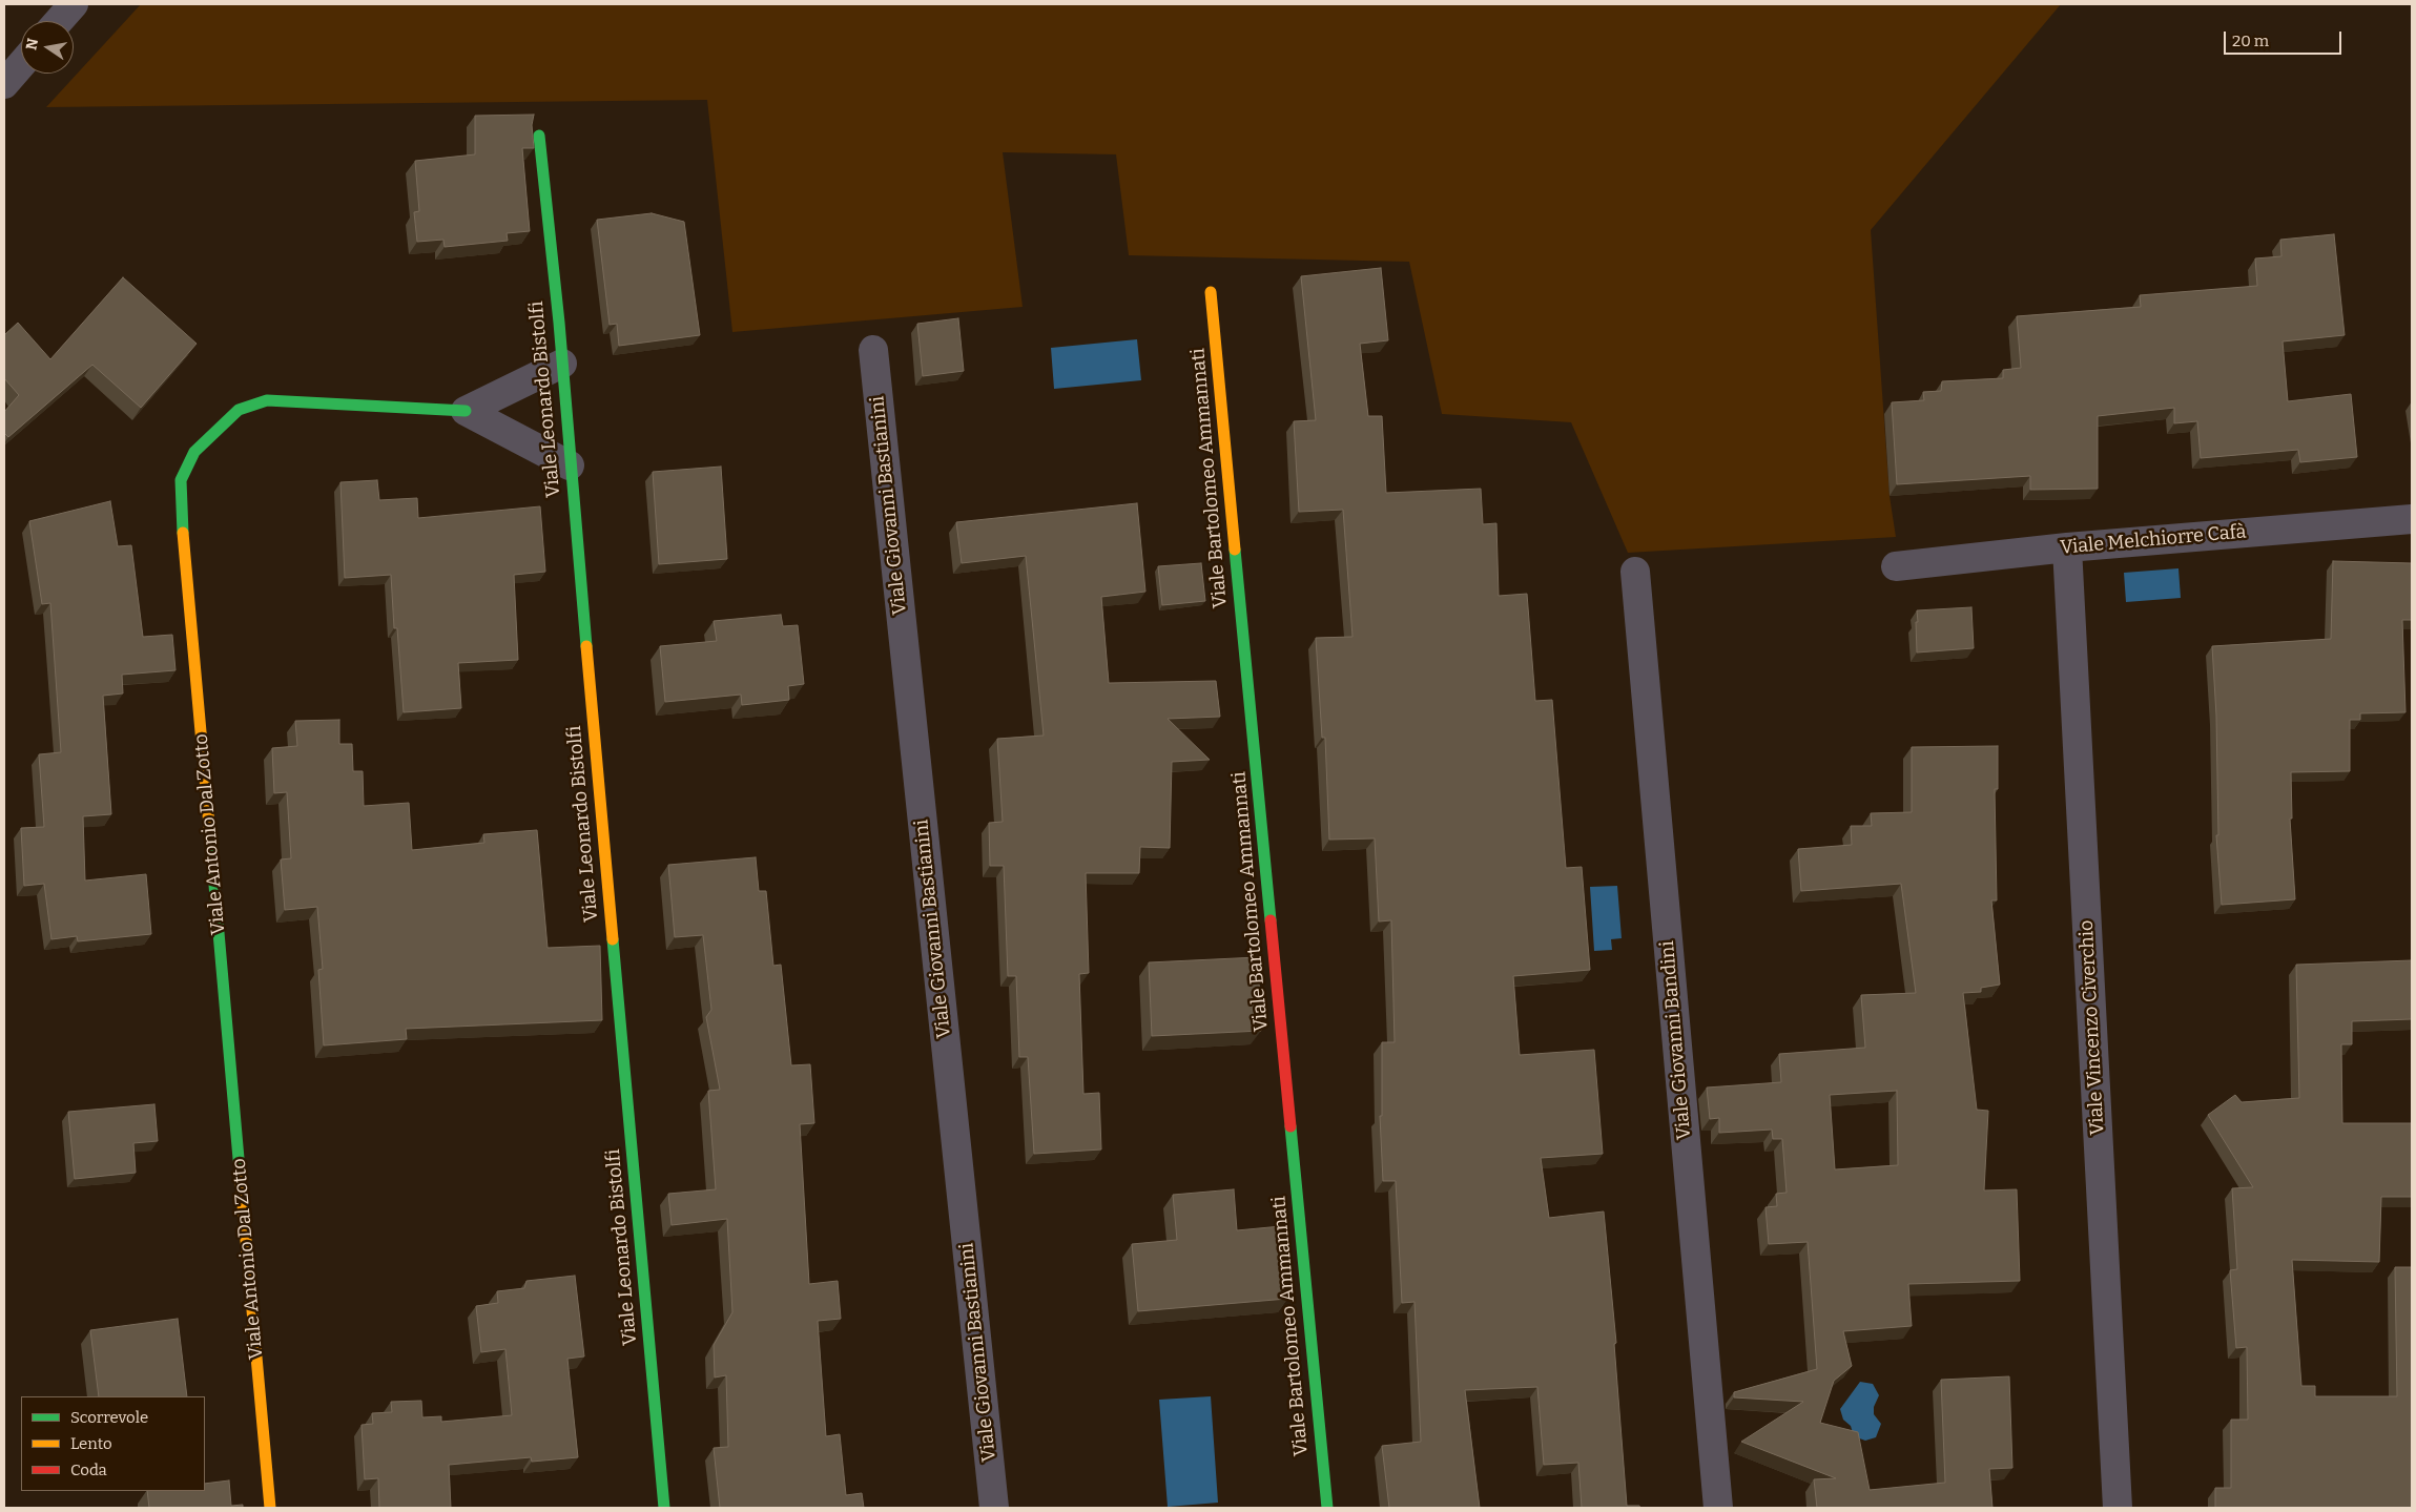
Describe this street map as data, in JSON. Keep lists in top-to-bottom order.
{
  "streets": {
    "street": [
      "Viale Leonardo Bistolfi",
      "Viale Bartolomeo Ammannati",
      "Viale Giovanni Bastianini",
      "Viale Melchiorre Cafà",
      "Viale Antonio Dal Zotto",
      "Viale Vincenzo Civerchio",
      "Viale Giovanni Bandini"
    ]
  },
  "crossings": [
    ["Viale Leonardo Bistolfi", "Viale Antonio Dal Zotto"],
    ["Viale Melchiorre Cafà", "Viale Vincenzo Civerchio"]
  ],
  "legend": ["Scorrevole", "Lento", "Coda"],
  "scale_bar": "20 m",
  "north": "left"
}
